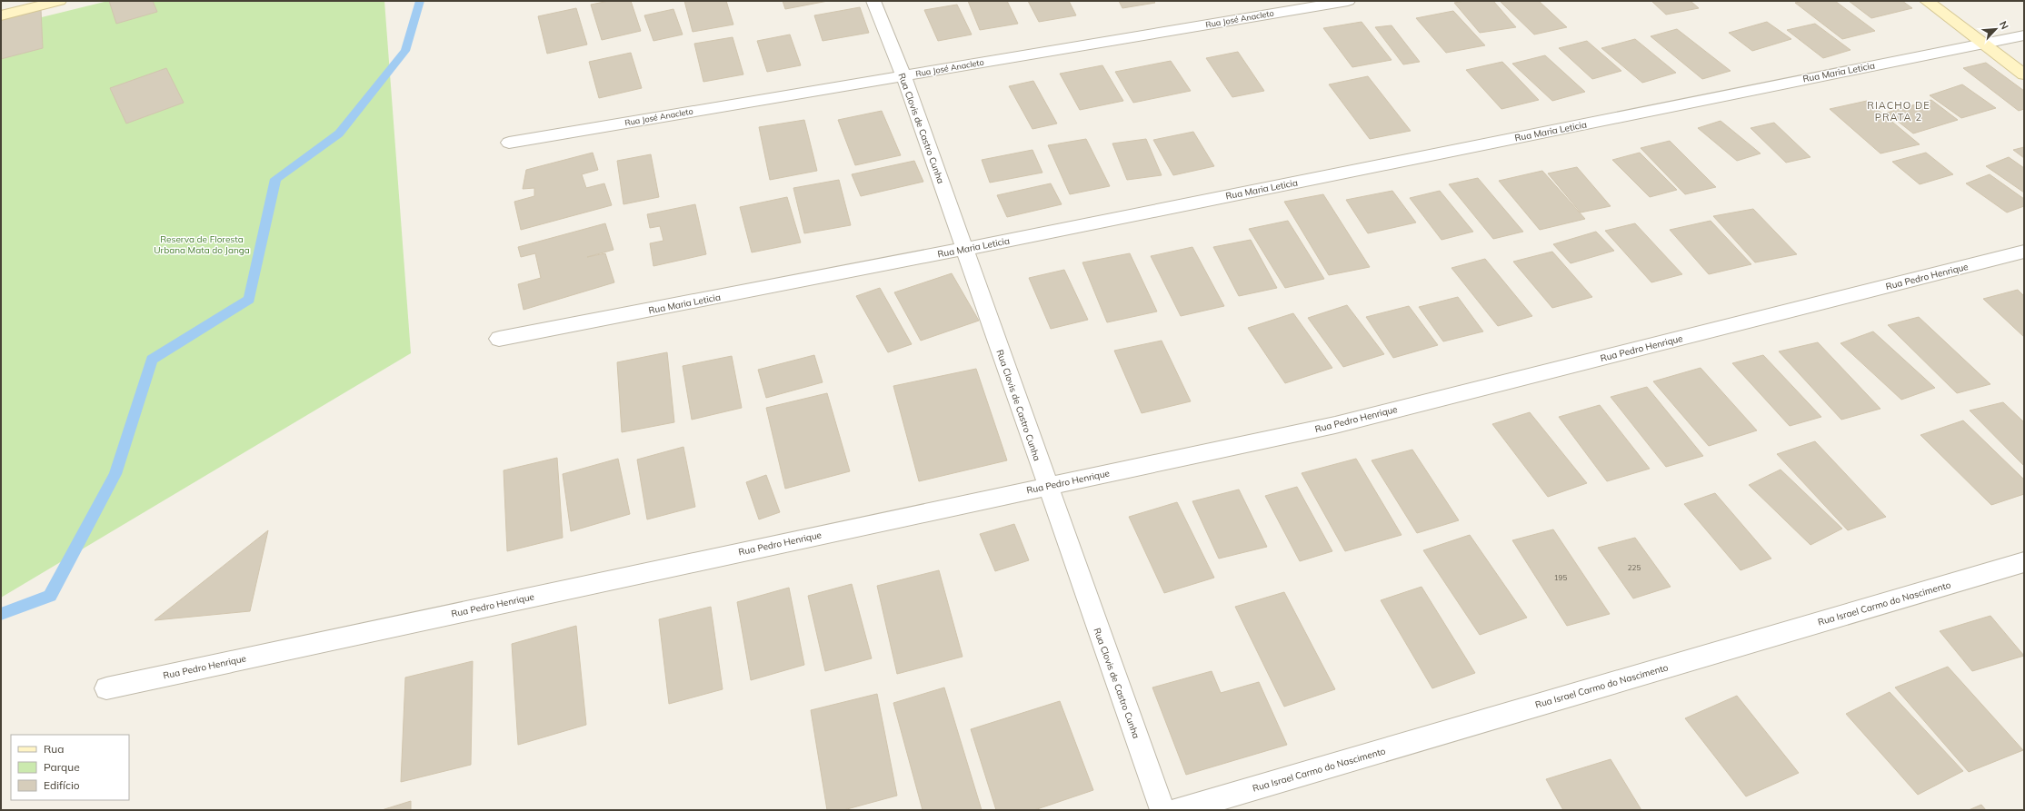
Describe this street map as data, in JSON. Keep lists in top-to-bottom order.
{
  "streets": {
    "street": [
      "Rua José Anacleto",
      "Rua Maria Leticia",
      "Rua Clovis de Castro Cunha",
      "Rua Pedro Henrique",
      "Rua Israel Carmo do Nascimento"
    ]
  },
  "crossings": [
    ["Rua José Anacleto", "Rua Clovis de Castro Cunha"],
    ["Rua Maria Leticia", "Rua Clovis de Castro Cunha"],
    ["Rua Clovis de Castro Cunha", "Rua Pedro Henrique"]
  ],
  "districts": ["RIACHO DE PRATA 2"],
  "parks": ["Reserva de Floresta Urbana Mata do Janga"],
  "house_numbers": ["225", "195"],
  "legend": ["Rua", "Parque", "Edifício"],
  "north": "top right"
}
